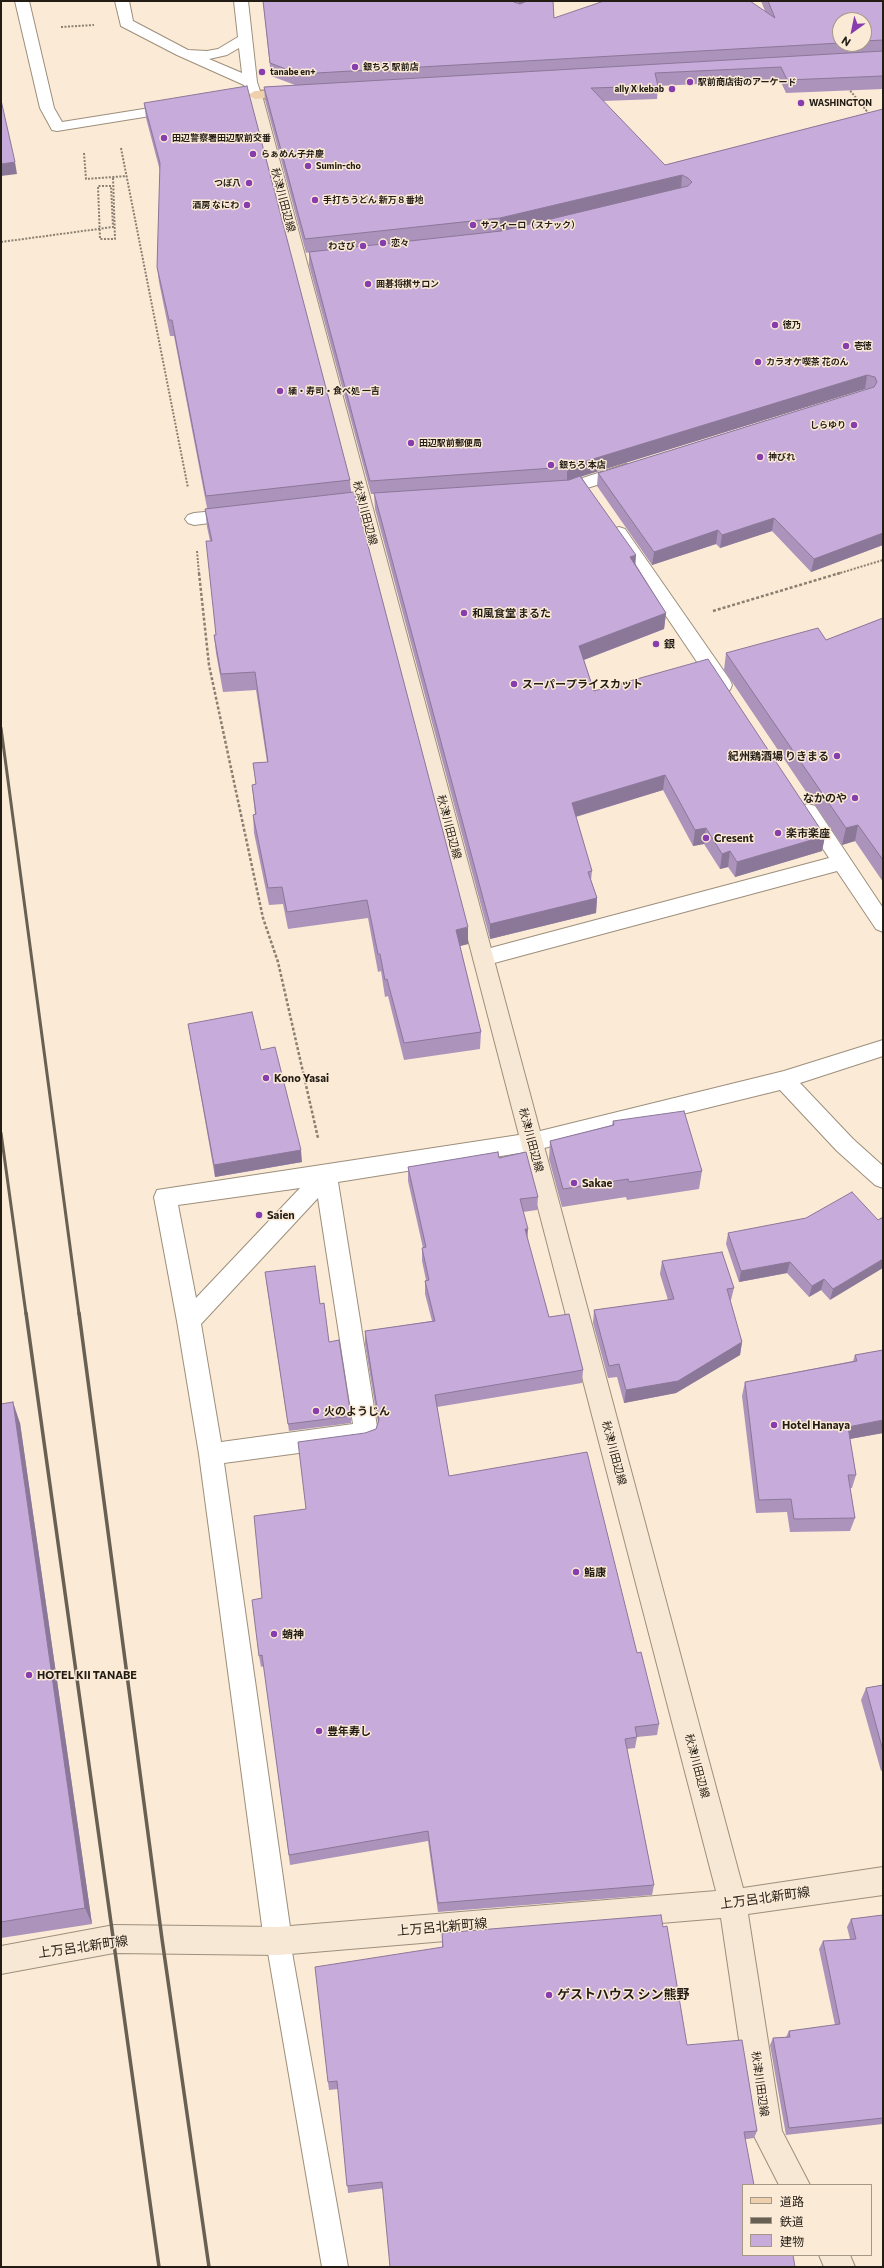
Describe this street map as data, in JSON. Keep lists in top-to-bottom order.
{
  "streets": {
    "main road": ["秋津川田辺線", "上万呂北新町線"]
  },
  "crossings": [
    ["秋津川田辺線", "上万呂北新町線"]
  ],
  "places": [
    "銀ちろ 駅前店",
    "tanabe en+",
    "駅前商店街のアーケード",
    "ally X kebab",
    "WASHINGTON",
    "田辺警察署田辺駅前交番",
    "らぁめん子弁慶",
    "Sumin-cho",
    "つぼ八",
    "手打ちうどん 新万８番地",
    "酒房 なにわ",
    "サフィーロ（スナック）",
    "恋々",
    "わさび",
    "囲碁将棋サロン",
    "徳乃",
    "壱徳",
    "カラオケ喫茶 花のん",
    "緬・寿司・食べ処 一吉",
    "しらゆり",
    "田辺駅前郵便局",
    "神びれ",
    "銀ちろ 本店",
    "和風食堂 まるた",
    "銀",
    "スーパープライスカット",
    "紀州鶏酒場 りきまる",
    "なかのや",
    "楽市楽座",
    "Cresent",
    "Kono Yasai",
    "Sakae",
    "Saien",
    "火のようじん",
    "Hotel Hanaya",
    "鮨康",
    "蛸神",
    "HOTEL KII TANABE",
    "豊年寿し",
    "ゲストハウス シン熊野"
  ],
  "legend": ["道路", "鉄道", "建物"],
  "north": "bottom left"
}
